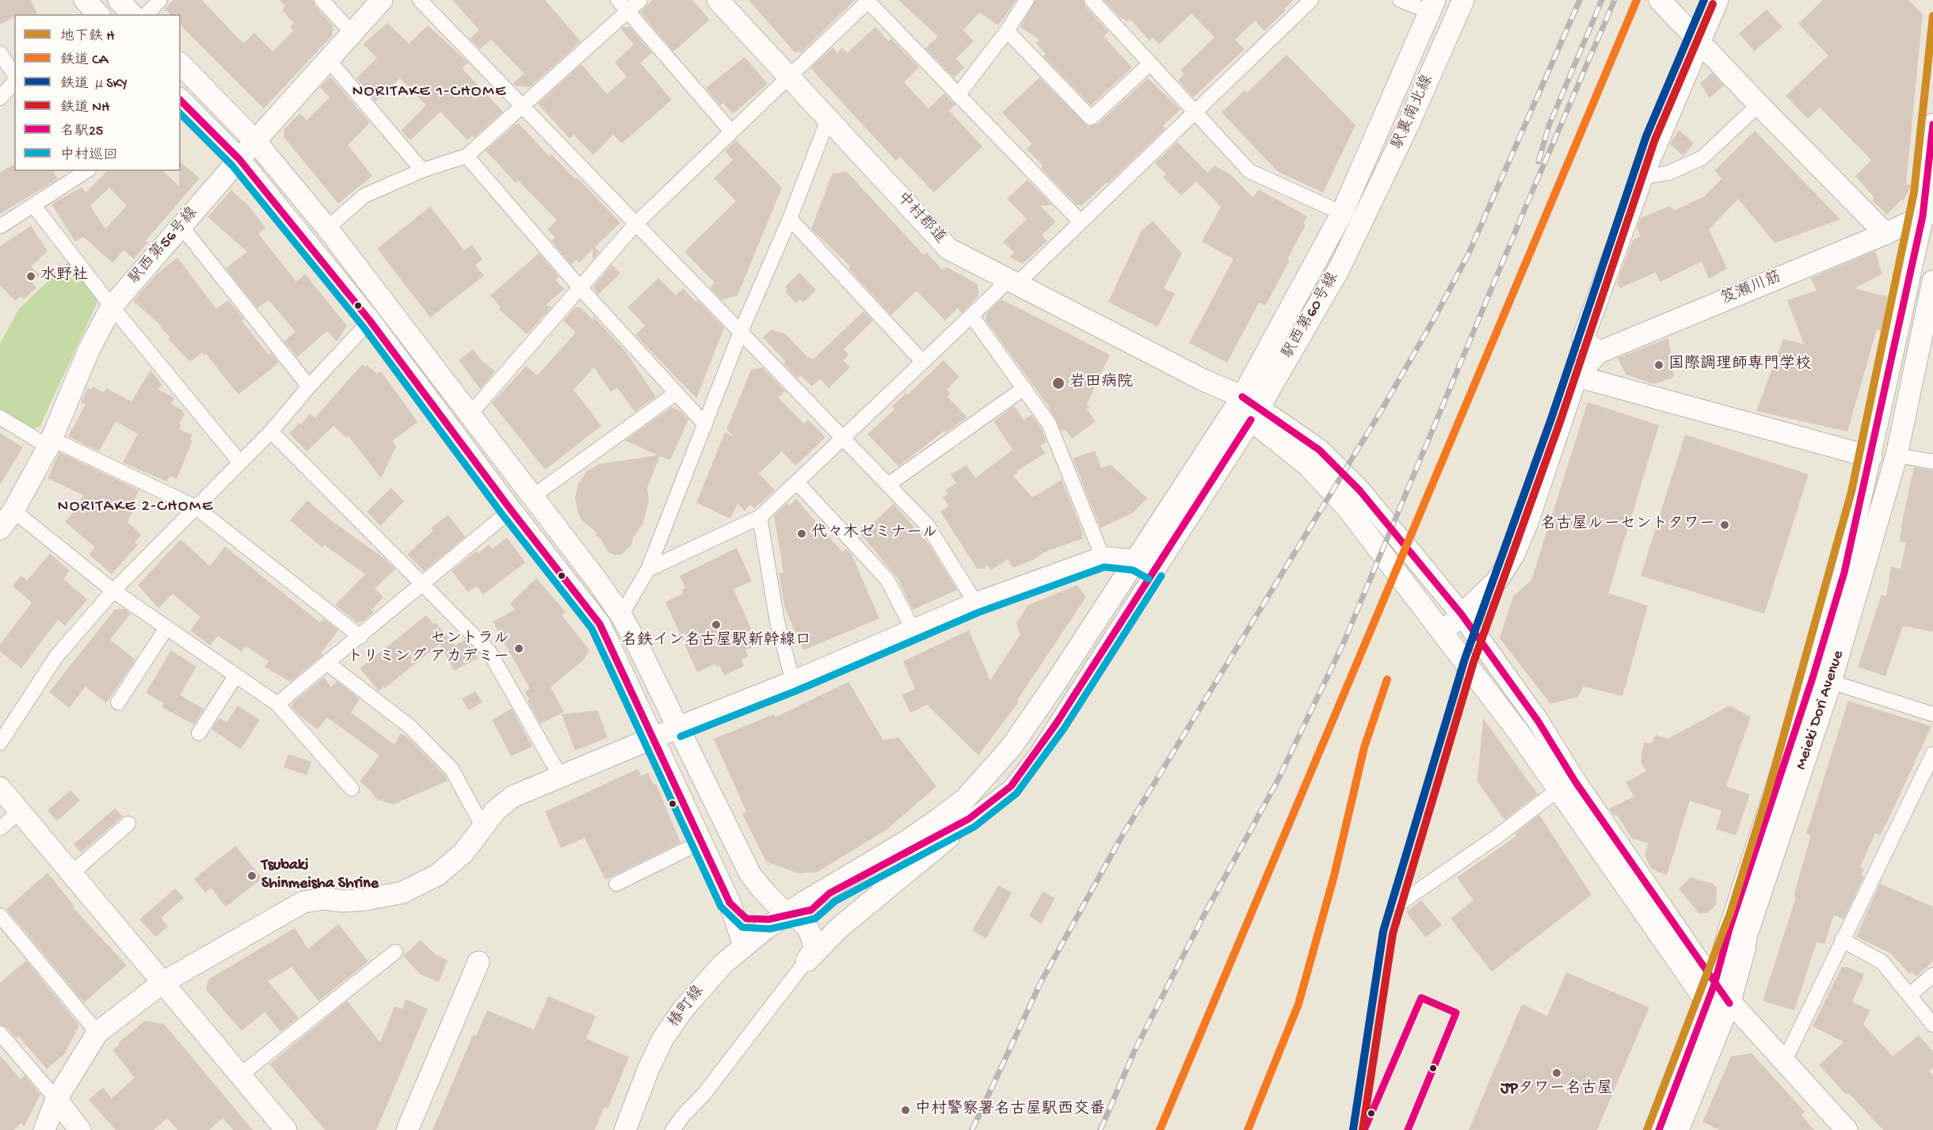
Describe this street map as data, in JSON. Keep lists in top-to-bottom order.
{
  "streets": {
    "street": [
      "駅裏南北線",
      "中村郡道",
      "駅西第56号線",
      "笈瀬川筋",
      "駅西第60号線",
      "Meieki Dori Avenue",
      "椿町線"
    ]
  },
  "crossings": [
    ["駅裏南北線", "駅西第60号線"],
    ["中村郡道", "駅西第60号線"],
    ["中村郡道", "椿町線"],
    ["笈瀬川筋", "Meieki Dori Avenue"],
    ["駅西第60号線", "椿町線"]
  ],
  "districts": ["NORITAKE 1-CHOME", "NORITAKE 2-CHOME"],
  "places": [
    "水野社",
    "国際調理師専門学校",
    "岩田病院",
    "名古屋ルーセントタワー",
    "代々木ゼミナール",
    "名鉄イン名古屋駅新幹線口",
    "セントラル トリミング アカデミー",
    "Tsubaki Shinmeisha Shrine",
    "JPタワー名古屋",
    "中村警察署名古屋駅西交番"
  ],
  "lines": [
    "rail line CA",
    "rail line μSKY",
    "rail line NH",
    "metro line H",
    "transit line 名駅25",
    "transit line 中村巡回"
  ],
  "legend": [
    "地下鉄 H",
    "鉄道 CA",
    "鉄道 μSKY",
    "鉄道 NH",
    "名駅25",
    "中村巡回"
  ]
}
